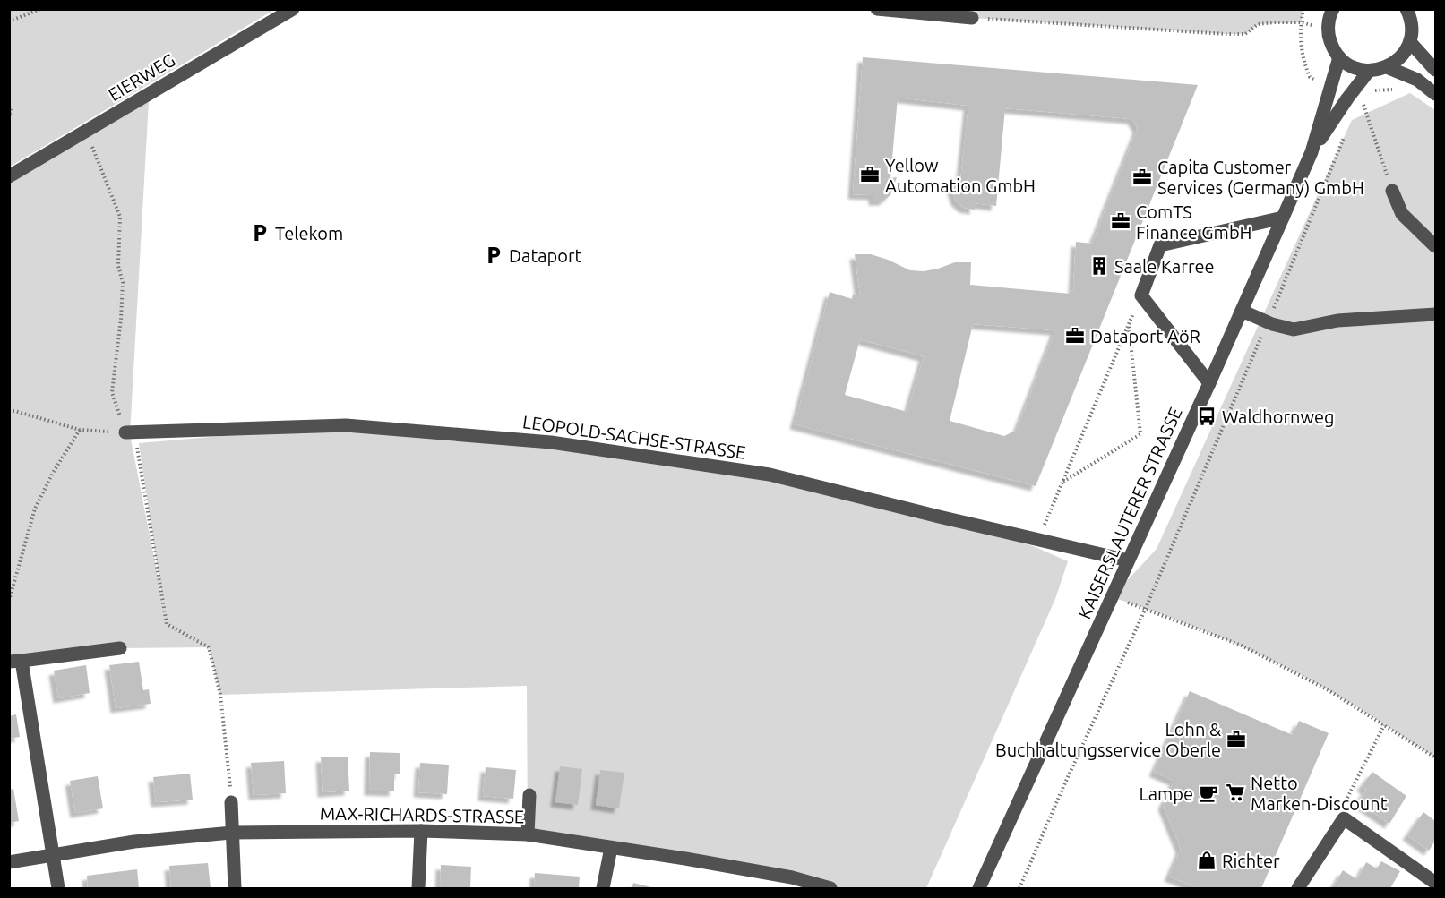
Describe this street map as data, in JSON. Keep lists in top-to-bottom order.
{
  "streets": {
    "street": [
      "EIERWEG",
      "LEOPOLD-SACHSE-STRASSE",
      "KAISERSLAUTERER STRASSE",
      "MAX-RICHARDS-STRASSE"
    ]
  },
  "crossings": [
    ["LEOPOLD-SACHSE-STRASSE", "KAISERSLAUTERER STRASSE"]
  ],
  "places": {
    "office": [
      "Yellow Automation GmbH",
      "Capita Customer Services (Germany) GmbH",
      "ComTS Finance GmbH",
      "Dataport AöR",
      "Lohn & Buchhaltungsservice Oberle"
    ],
    "parking": ["Telekom", "Dataport"],
    "building": ["Saale Karree"],
    "bus stop": ["Waldhornweg"],
    "supermarket": ["Netto Marken-Discount"],
    "cafe": ["Lampe"],
    "shop": ["Richter"]
  }
}
